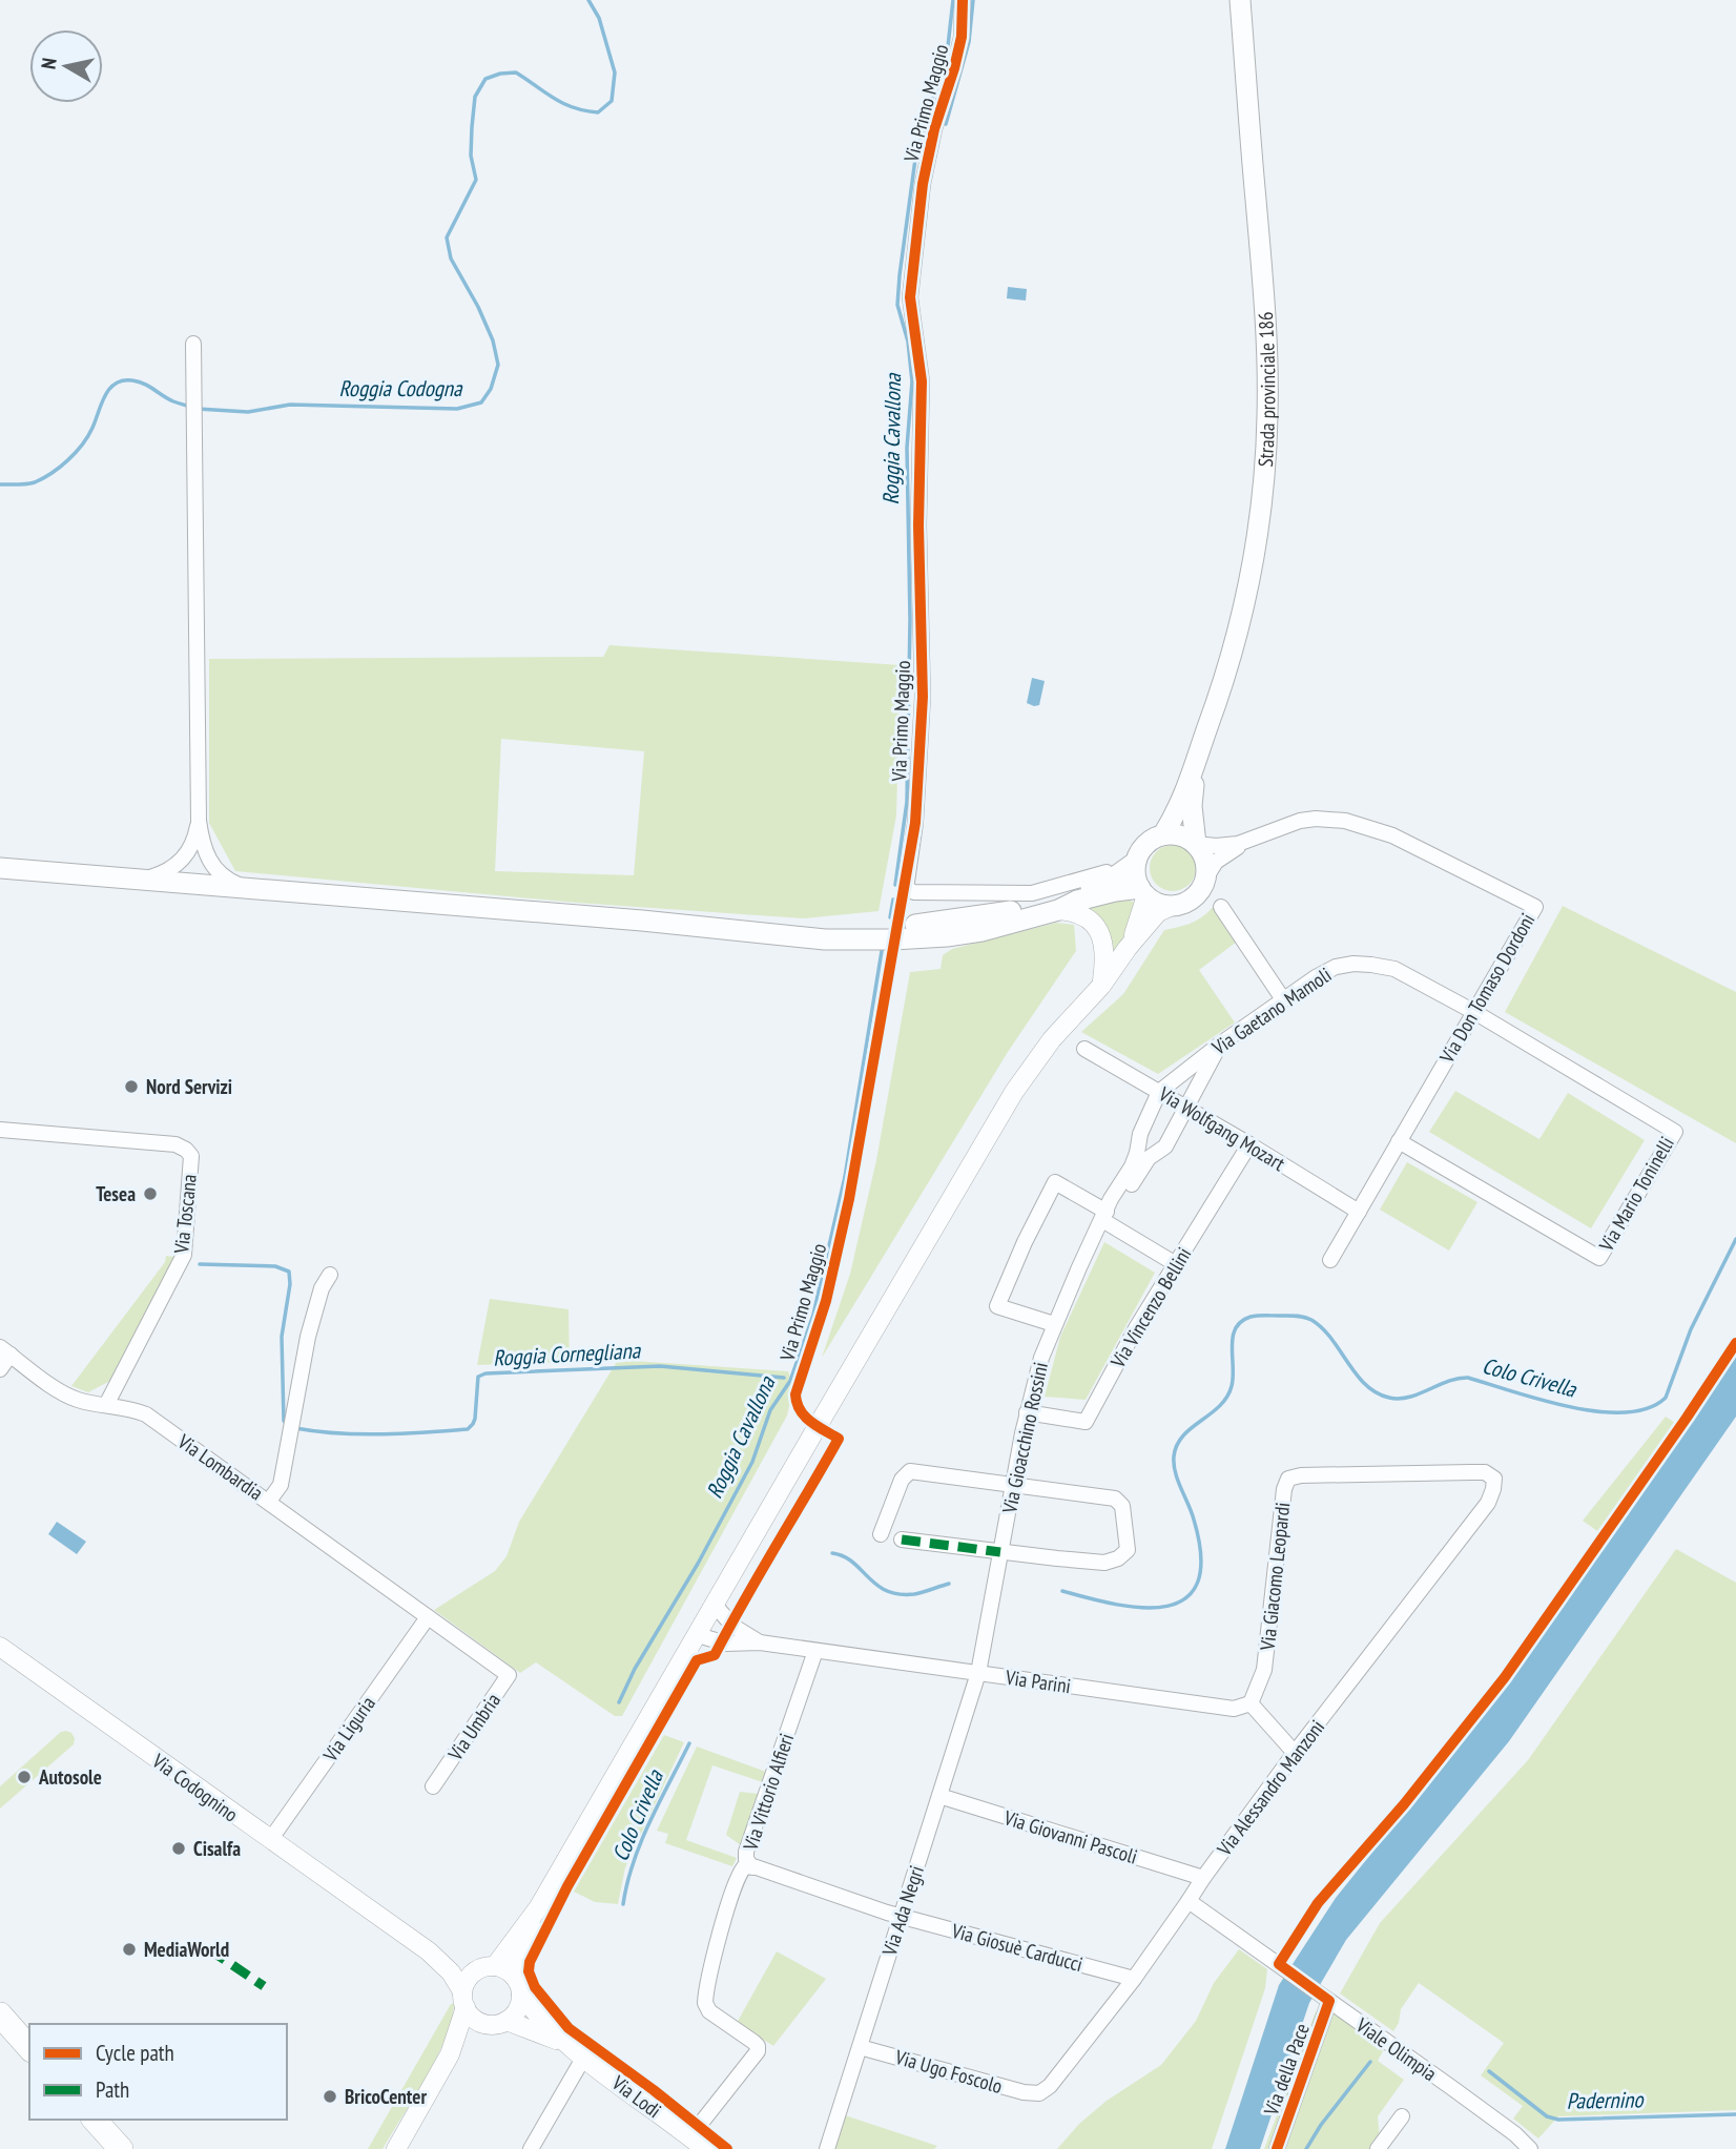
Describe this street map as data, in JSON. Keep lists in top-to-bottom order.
{
  "streets": {
    "main road": ["Strada provinciale 186"],
    "street": [
      "Via Primo Maggio",
      "Via Don Tomaso Dordoni",
      "Via Gaetano Mamoli",
      "Via Wolfgang Mozart",
      "Via Mario Toninelli",
      "Via Toscana",
      "Via Vincenzo Bellini",
      "Via Gioacchino Rossini",
      "Via Lombardia",
      "Via Giacomo Leopardi",
      "Via Parini",
      "Via Umbria",
      "Via Liguria",
      "Via Codognino",
      "Via Alessandro Manzoni",
      "Via Vittorio Alfieri",
      "Via Giovanni Pascoli",
      "Via Ada Negri",
      "Via Giosuè Carducci",
      "Viale Olimpia",
      "Via della Pace",
      "Via Ugo Foscolo",
      "Via Lodi"
    ]
  },
  "crossings": [
    ["Via Primo Maggio", "Via Don Tomaso Dordoni"],
    ["Via Don Tomaso Dordoni", "Via Gaetano Mamoli"],
    ["Via Don Tomaso Dordoni", "Via Wolfgang Mozart"],
    ["Via Don Tomaso Dordoni", "Via Mario Toninelli"],
    ["Via Gaetano Mamoli", "Via Wolfgang Mozart"],
    ["Via Gaetano Mamoli", "Via Mario Toninelli"],
    ["Via Gaetano Mamoli", "Via Gioacchino Rossini"],
    ["Via Wolfgang Mozart", "Via Vincenzo Bellini"],
    ["Via Wolfgang Mozart", "Via Gioacchino Rossini"],
    ["Via Toscana", "Via Lombardia"],
    ["Via Vincenzo Bellini", "Via Gioacchino Rossini"],
    ["Via Gioacchino Rossini", "Via Parini"],
    ["Via Gioacchino Rossini", "Via Ada Negri"],
    ["Via Lombardia", "Via Umbria"],
    ["Via Lombardia", "Via Liguria"],
    ["Via Giacomo Leopardi", "Via Parini"],
    ["Via Giacomo Leopardi", "Via Alessandro Manzoni"],
    ["Via Parini", "Via Vittorio Alfieri"],
    ["Via Parini", "Via Ada Negri"],
    ["Via Umbria", "Via Liguria"],
    ["Via Liguria", "Via Codognino"],
    ["Via Codognino", "Via Lodi"],
    ["Via Alessandro Manzoni", "Via Giovanni Pascoli"],
    ["Via Alessandro Manzoni", "Via Giosuè Carducci"],
    ["Via Alessandro Manzoni", "Viale Olimpia"],
    ["Via Alessandro Manzoni", "Via Ugo Foscolo"],
    ["Via Vittorio Alfieri", "Via Ada Negri"],
    ["Via Vittorio Alfieri", "Via Giosuè Carducci"],
    ["Via Giovanni Pascoli", "Via Ada Negri"],
    ["Via Ada Negri", "Via Giosuè Carducci"],
    ["Via Ada Negri", "Via Ugo Foscolo"],
    ["Viale Olimpia", "Via della Pace"]
  ],
  "water": [
    "Roggia Codogna",
    "Roggia Cavallona",
    "Roggia Cornegliana",
    "Colo Crivella",
    "Padernino"
  ],
  "places": [
    "Nord Servizi",
    "Tesea",
    "Autosole",
    "Cisalfa",
    "MediaWorld",
    "BricoCenter"
  ],
  "legend": ["Cycle path", "Path"],
  "north": "left"
}
